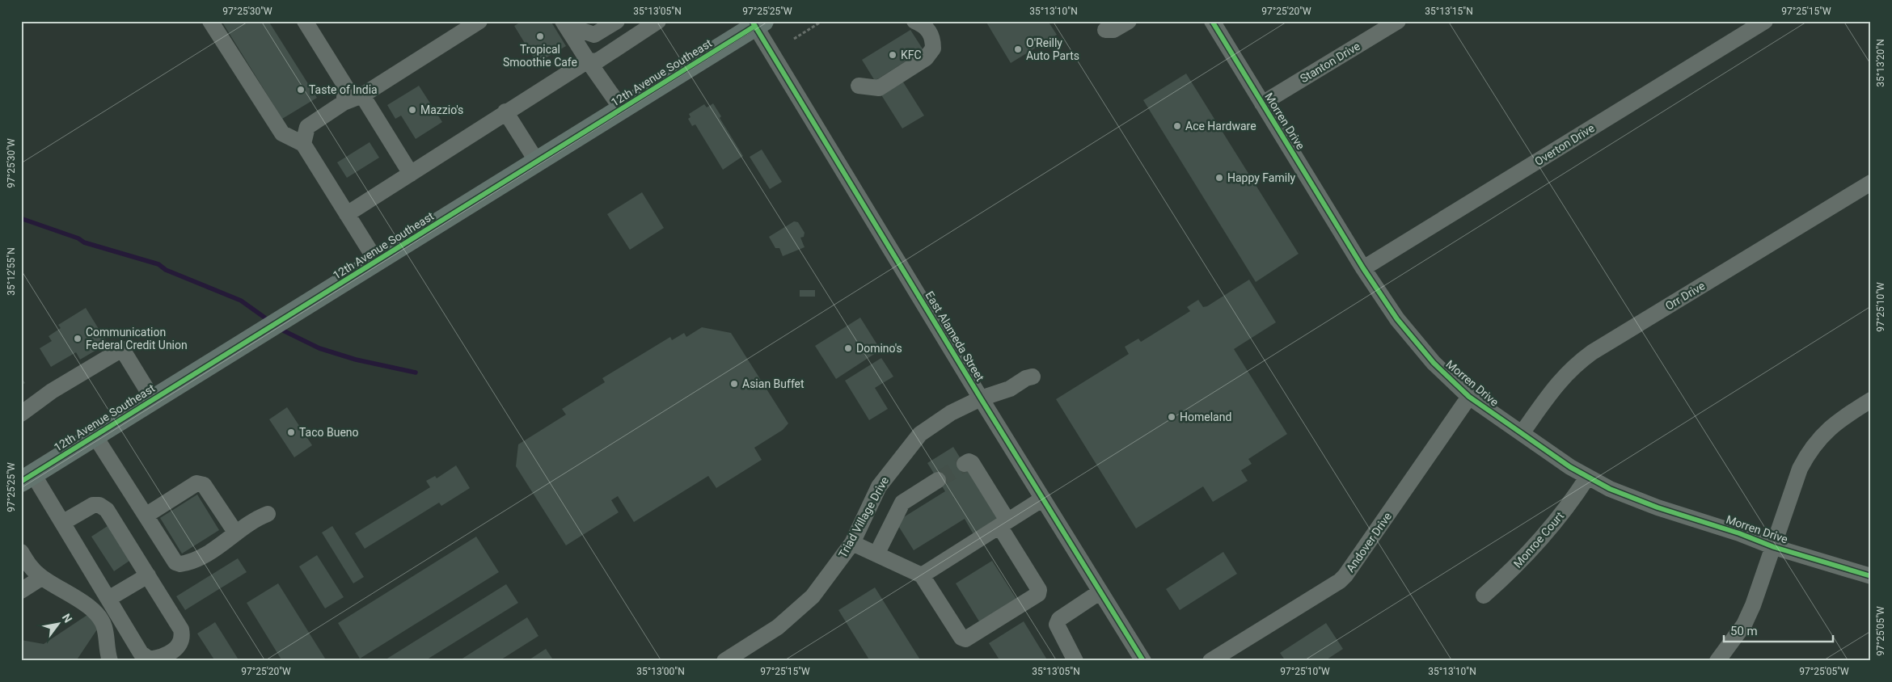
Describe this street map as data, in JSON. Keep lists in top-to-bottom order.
{
  "streets": {
    "main road": ["12th Avenue Southeast"],
    "street": [
      "Stanton Drive",
      "Morren Drive",
      "Overton Drive",
      "Orr Drive",
      "East Alameda Street",
      "Triad Village Drive",
      "Monroe Court",
      "Andover Drive"
    ]
  },
  "crossings": [
    ["Stanton Drive", "Morren Drive"],
    ["12th Avenue Southeast", "East Alameda Street"],
    ["Morren Drive", "Overton Drive"],
    ["Morren Drive", "Orr Drive"],
    ["Morren Drive", "Monroe Court"],
    ["Morren Drive", "Andover Drive"],
    ["East Alameda Street", "Triad Village Drive"]
  ],
  "places": [
    "Tropical Smoothie Cafe",
    "O'Reilly Auto Parts",
    "KFC",
    "Taste of India",
    "Mazzio's",
    "Ace Hardware",
    "Happy Family",
    "Communication Federal Credit Union",
    "Domino's",
    "Asian Buffet",
    "Homeland",
    "Taco Bueno"
  ],
  "scale_bar": "50 m",
  "north": "top right",
  "coordinates": [
    "97°25'30\"W",
    "35°13'05\"N",
    "97°25'25\"W",
    "35°13'10\"N",
    "97°25'20\"W",
    "35°13'15\"N",
    "97°25'15\"W",
    "35°13'20\"N",
    "35°12'55\"N",
    "97°25'10\"W",
    "97°25'05\"W",
    "35°13'00\"N"
  ]
}
